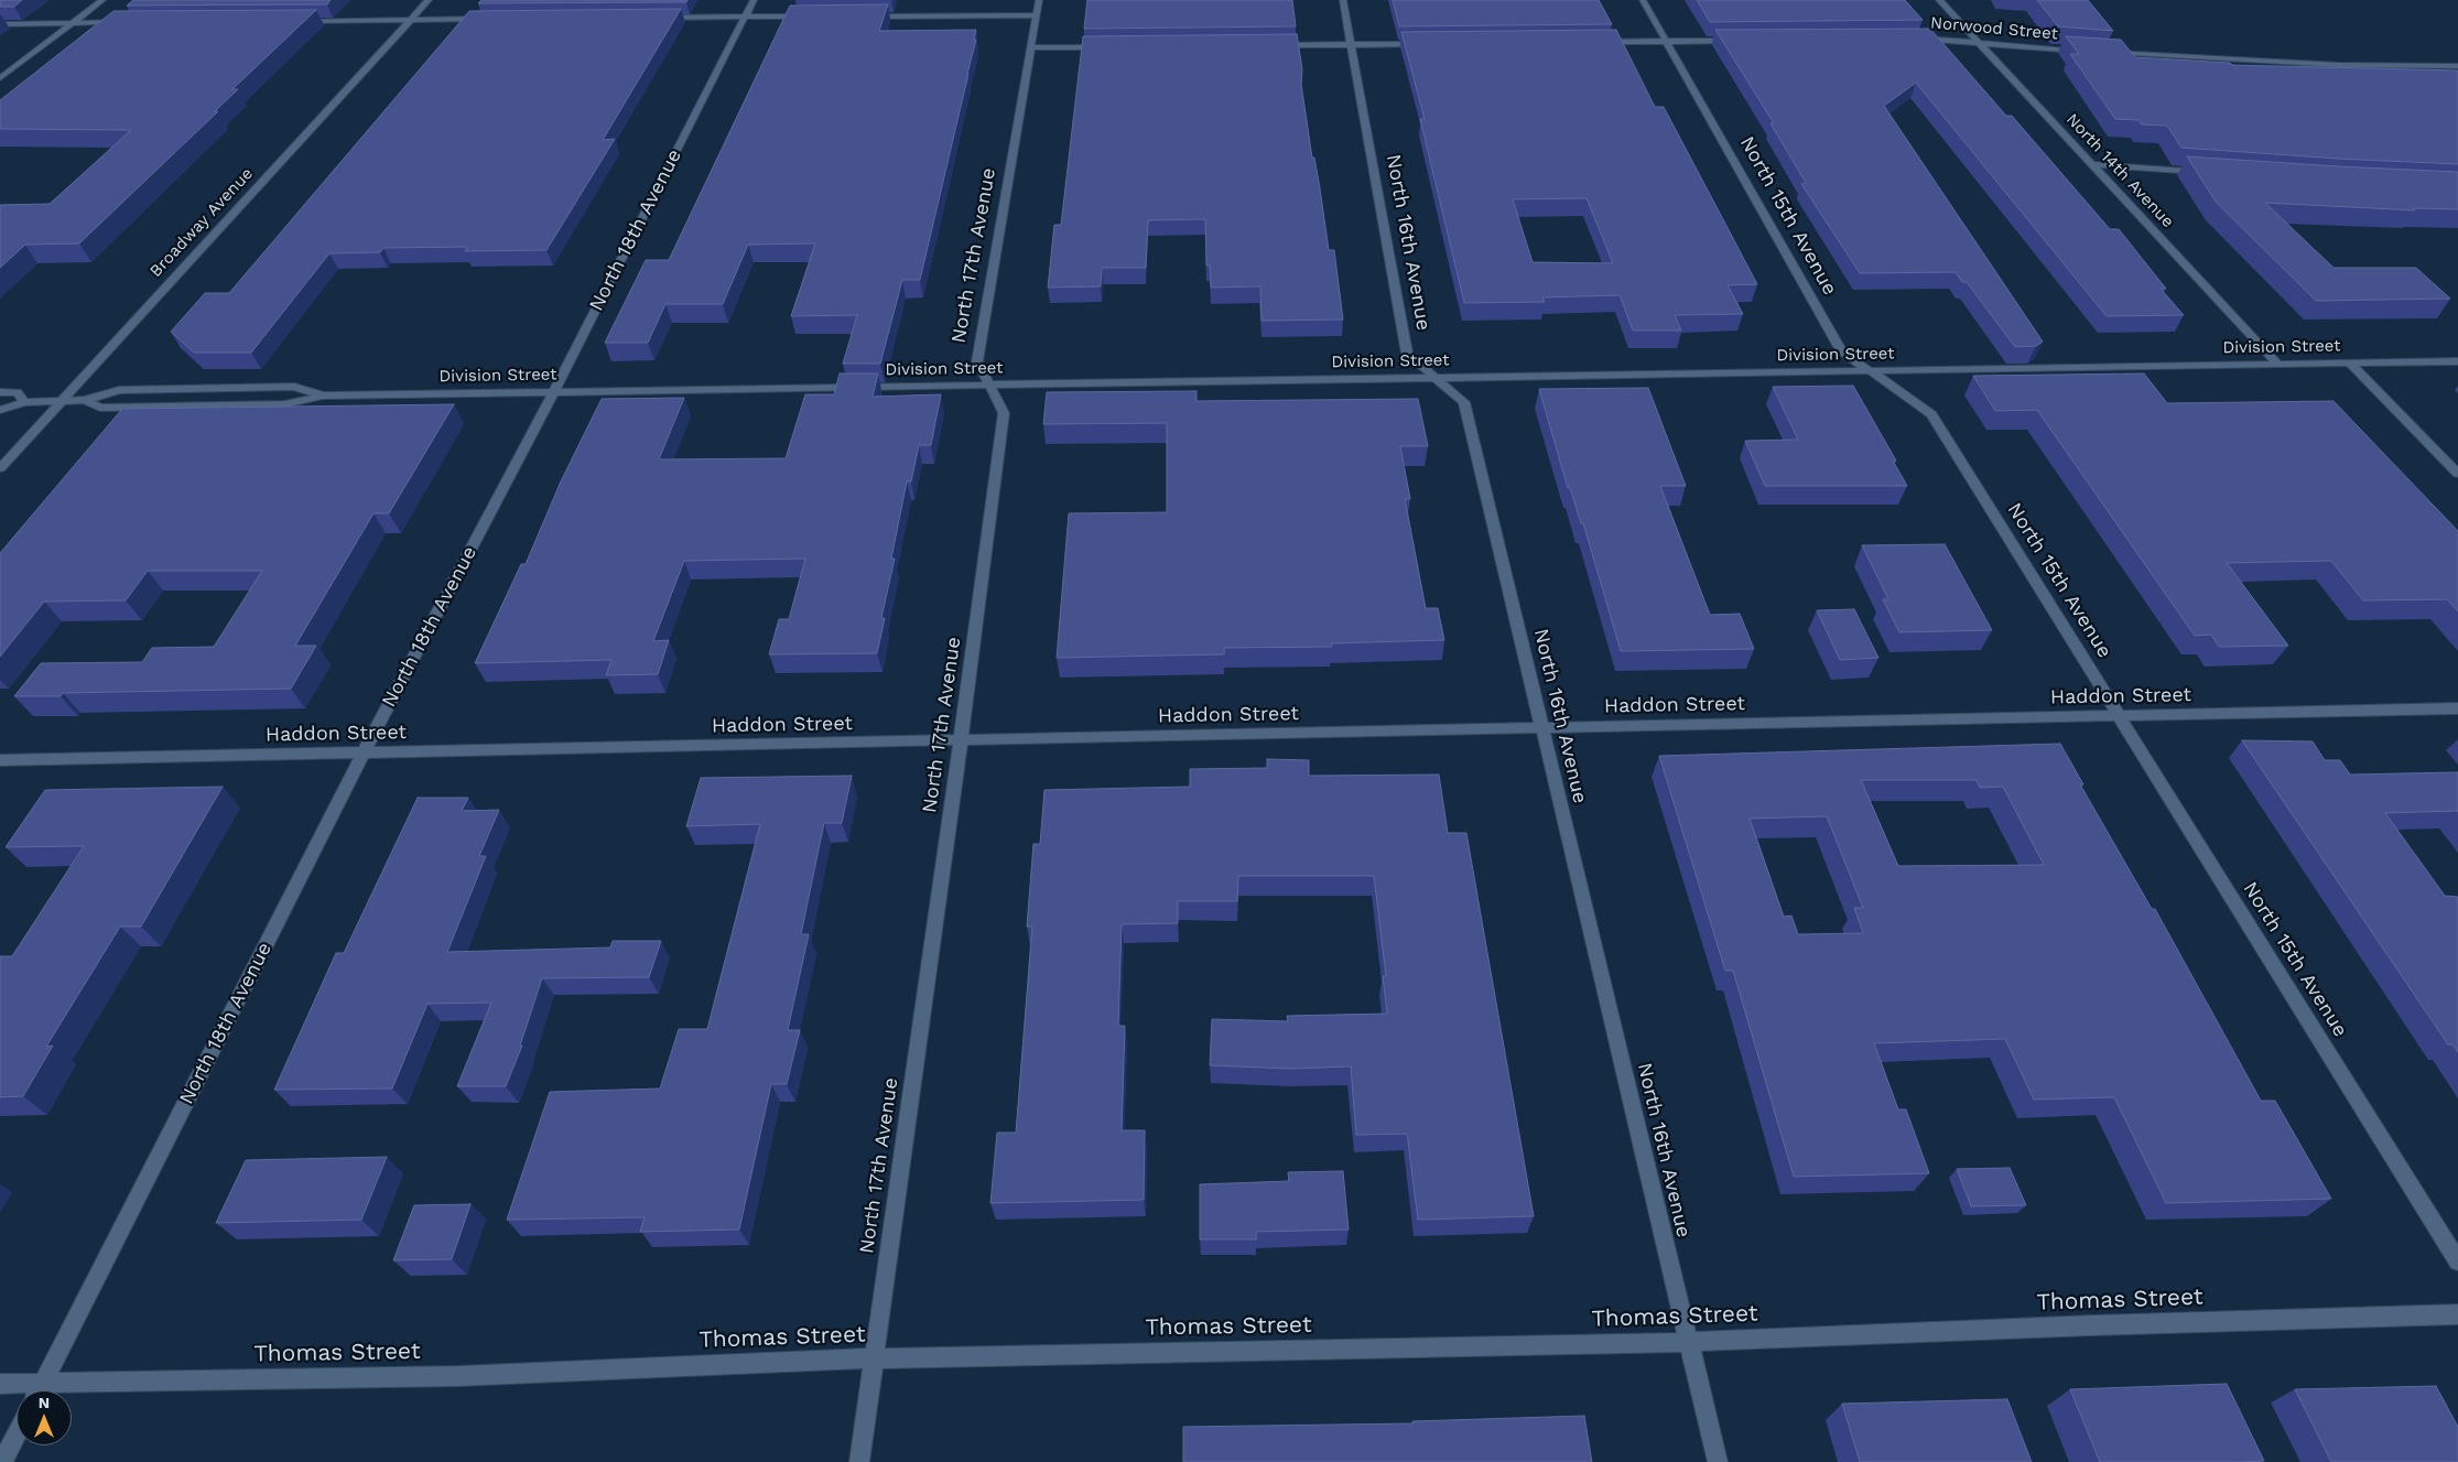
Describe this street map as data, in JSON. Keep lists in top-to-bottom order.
{
  "streets": {
    "street": [
      "Norwood Street",
      "North 14th Avenue",
      "North 15th Avenue",
      "Broadway Avenue",
      "North 18th Avenue",
      "North 16th Avenue",
      "North 17th Avenue",
      "Division Street",
      "Haddon Street",
      "Thomas Street"
    ]
  },
  "crossings": [
    ["Norwood Street", "North 14th Avenue"],
    ["North 14th Avenue", "Division Street"],
    ["North 15th Avenue", "Division Street"],
    ["North 15th Avenue", "Haddon Street"],
    ["Broadway Avenue", "Division Street"],
    ["North 18th Avenue", "Division Street"],
    ["North 18th Avenue", "Haddon Street"],
    ["North 18th Avenue", "Thomas Street"],
    ["North 16th Avenue", "Division Street"],
    ["North 16th Avenue", "Haddon Street"],
    ["North 16th Avenue", "Thomas Street"],
    ["North 17th Avenue", "Division Street"],
    ["North 17th Avenue", "Haddon Street"],
    ["North 17th Avenue", "Thomas Street"]
  ],
  "north": "top"
}
